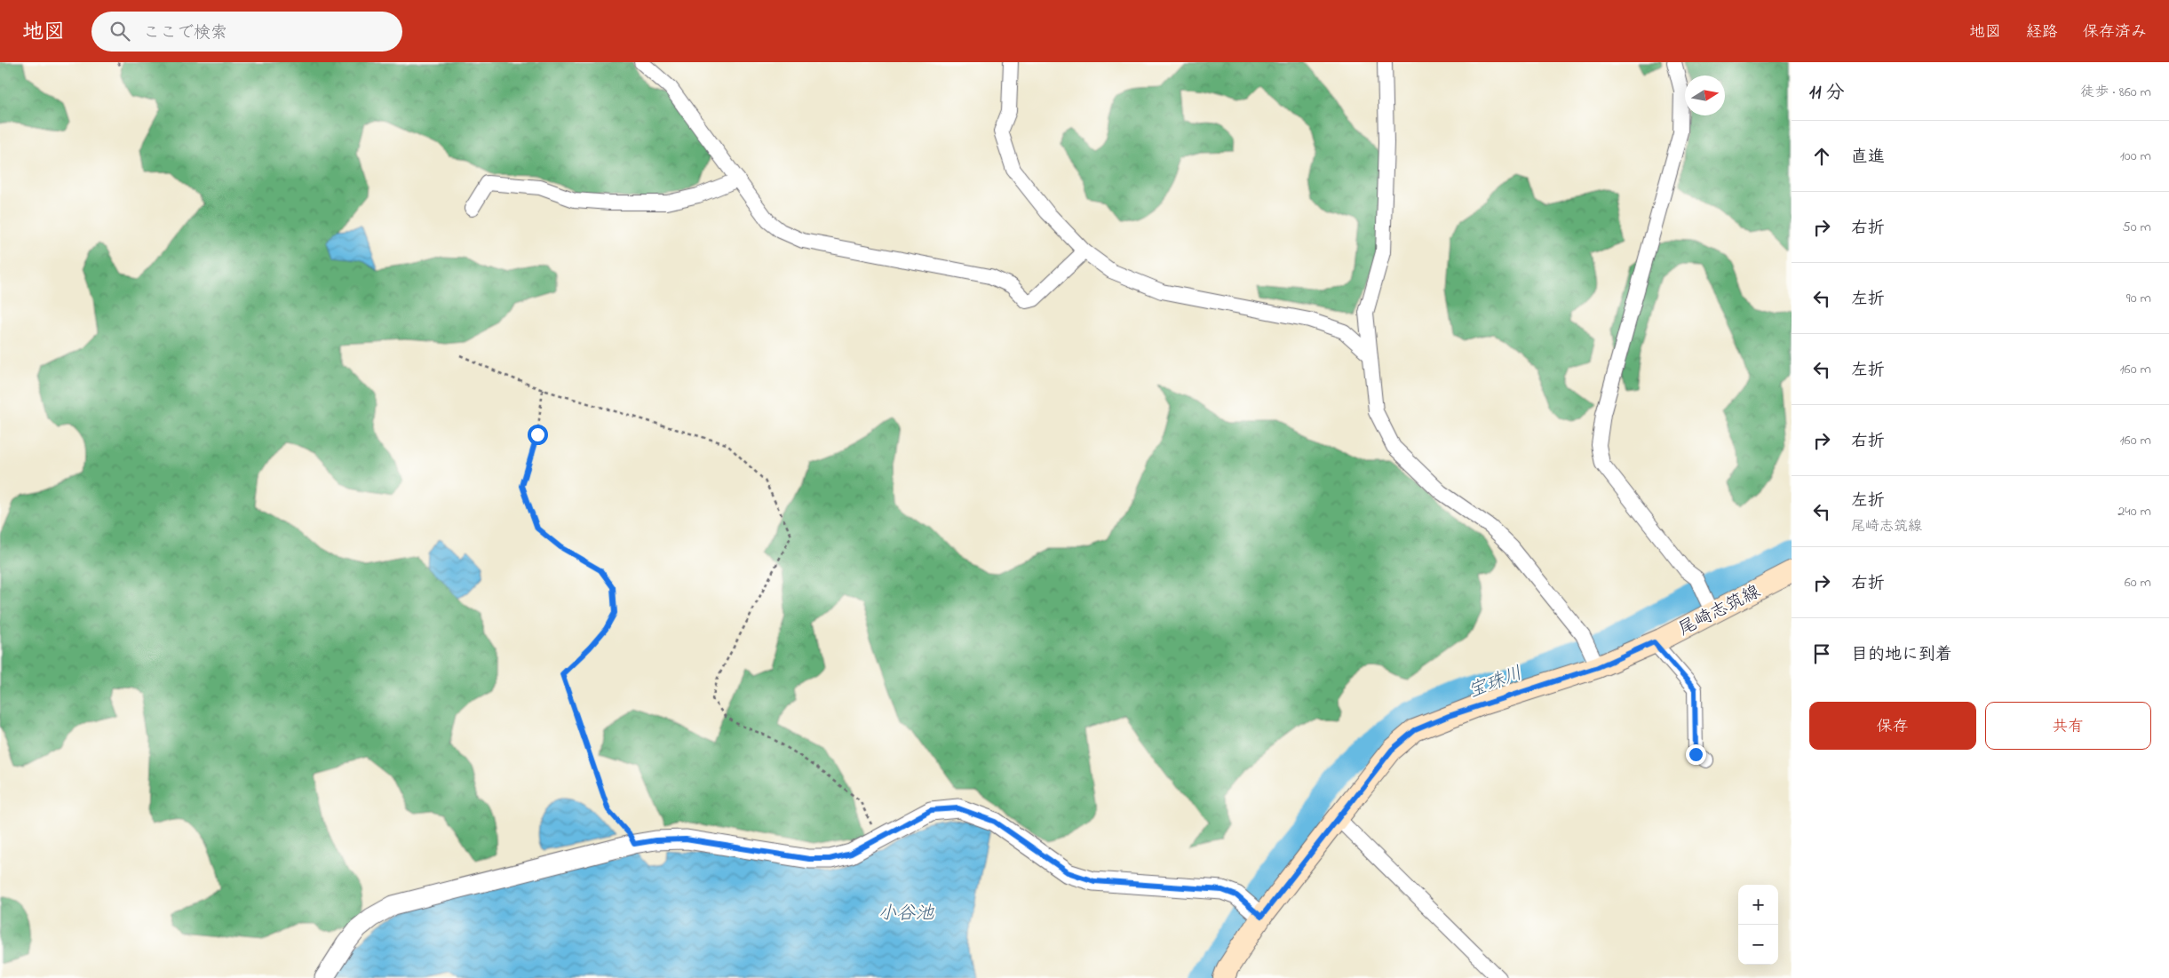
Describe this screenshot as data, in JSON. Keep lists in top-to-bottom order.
{
  "streets": {
    "main road": ["尾崎志筑線"]
  },
  "water": ["宝珠川", "小谷池"],
  "north": "right",
  "page": {
    "header": "地図",
    "search": "ここで検索",
    "nav": ["地図", "経路", "保存済み"],
    "heading": ["11 分", "徒歩 · 860 m"],
    "list": [
      ["直進", "100 m"],
      ["右折", "50 m"],
      ["左折", "90 m"],
      ["左折", "160 m"],
      ["右折", "160 m"],
      ["左折", "尾崎志筑線", "240 m"],
      ["右折", "60 m"],
      "目的地に到着"
    ],
    "buttons": ["保存", "共有"],
    "map_buttons": ["+", "−"]
  }
}
